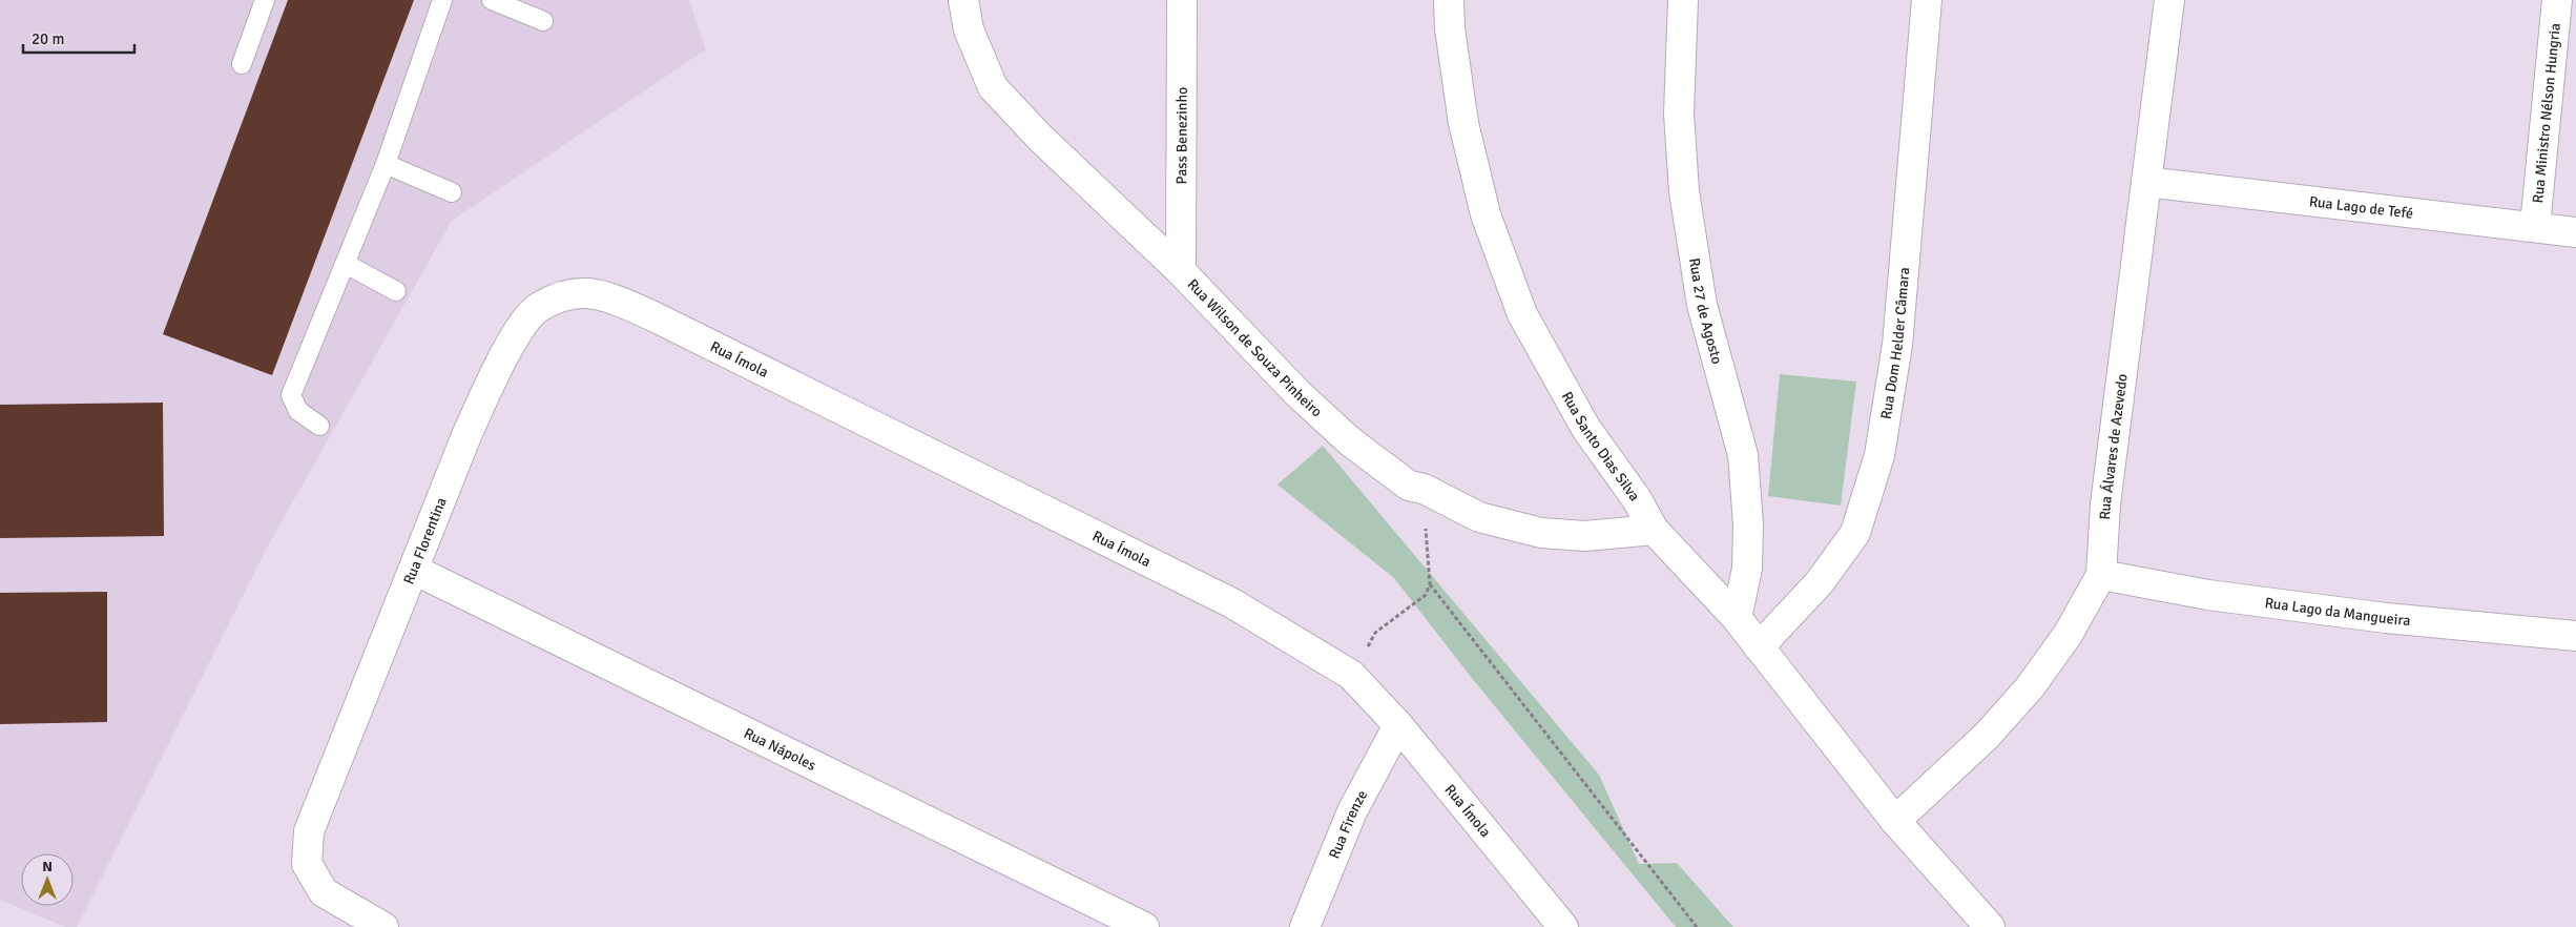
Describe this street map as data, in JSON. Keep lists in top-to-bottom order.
{
  "streets": {
    "street": [
      "Rua Ministro Nélson Hungria",
      "Pass Benezinho",
      "Rua Lago de Tefé",
      "Rua 27 de Agosto",
      "Rua Dom Helder Câmara",
      "Rua Wilson de Souza Pinheiro",
      "Rua Ímola",
      "Rua Santo Dias Silva",
      "Rua Álvares de Azevedo",
      "Rua Florentina",
      "Rua Lago da Mangueira",
      "Rua Nápoles",
      "Rua Firenze"
    ]
  },
  "crossings": [
    ["Rua Ministro Nélson Hungria", "Rua Lago de Tefé"],
    ["Pass Benezinho", "Rua Wilson de Souza Pinheiro"],
    ["Rua Lago de Tefé", "Rua Álvares de Azevedo"],
    ["Rua 27 de Agosto", "Rua Santo Dias Silva"],
    ["Rua Dom Helder Câmara", "Rua Santo Dias Silva"],
    ["Rua Wilson de Souza Pinheiro", "Rua Santo Dias Silva"],
    ["Rua Ímola", "Rua Florentina"],
    ["Rua Ímola", "Rua Firenze"],
    ["Rua Santo Dias Silva", "Rua Álvares de Azevedo"],
    ["Rua Álvares de Azevedo", "Rua Lago da Mangueira"],
    ["Rua Florentina", "Rua Nápoles"]
  ],
  "scale_bar": "20 m",
  "north": "top"
}
